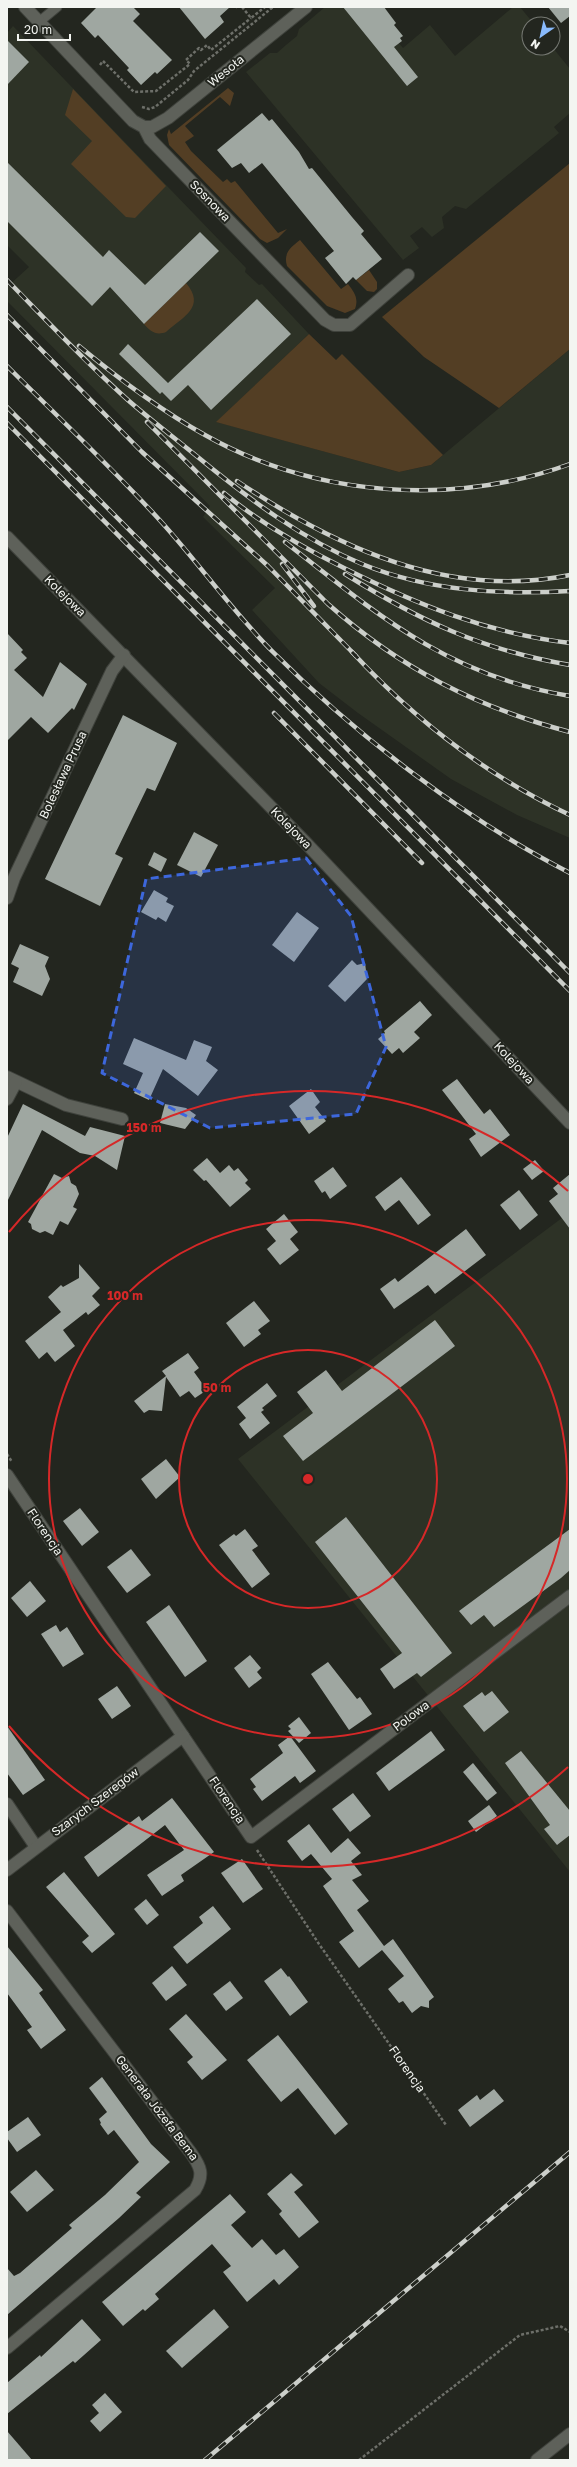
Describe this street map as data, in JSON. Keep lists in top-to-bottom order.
{
  "streets": {
    "street": [
      "Wesoła",
      "Sosnowa",
      "Kolejowa",
      "Bolesława Prusa",
      "Florencja",
      "Polowa",
      "Szarych Szeregów",
      "Generała Józefa Bema"
    ]
  },
  "crossings": [
    ["Wesoła", "Sosnowa"],
    ["Kolejowa", "Bolesława Prusa"],
    ["Florencja", "Polowa"],
    ["Florencja", "Szarych Szeregów"]
  ],
  "scale_bar": "20 m",
  "north": "bottom left",
  "rings": ["150 m", "100 m", "50 m"]
}
